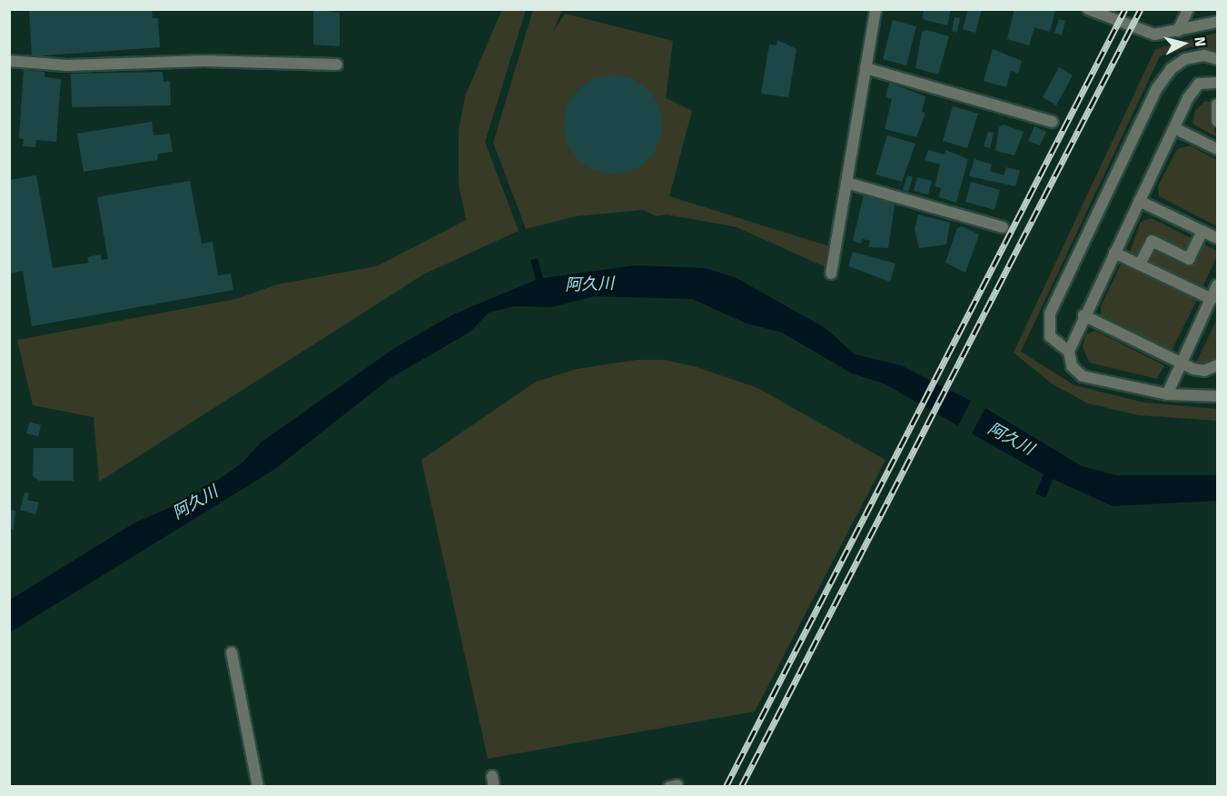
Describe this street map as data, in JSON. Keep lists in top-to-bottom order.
{
  "water": ["阿久川"],
  "north": "right"
}
